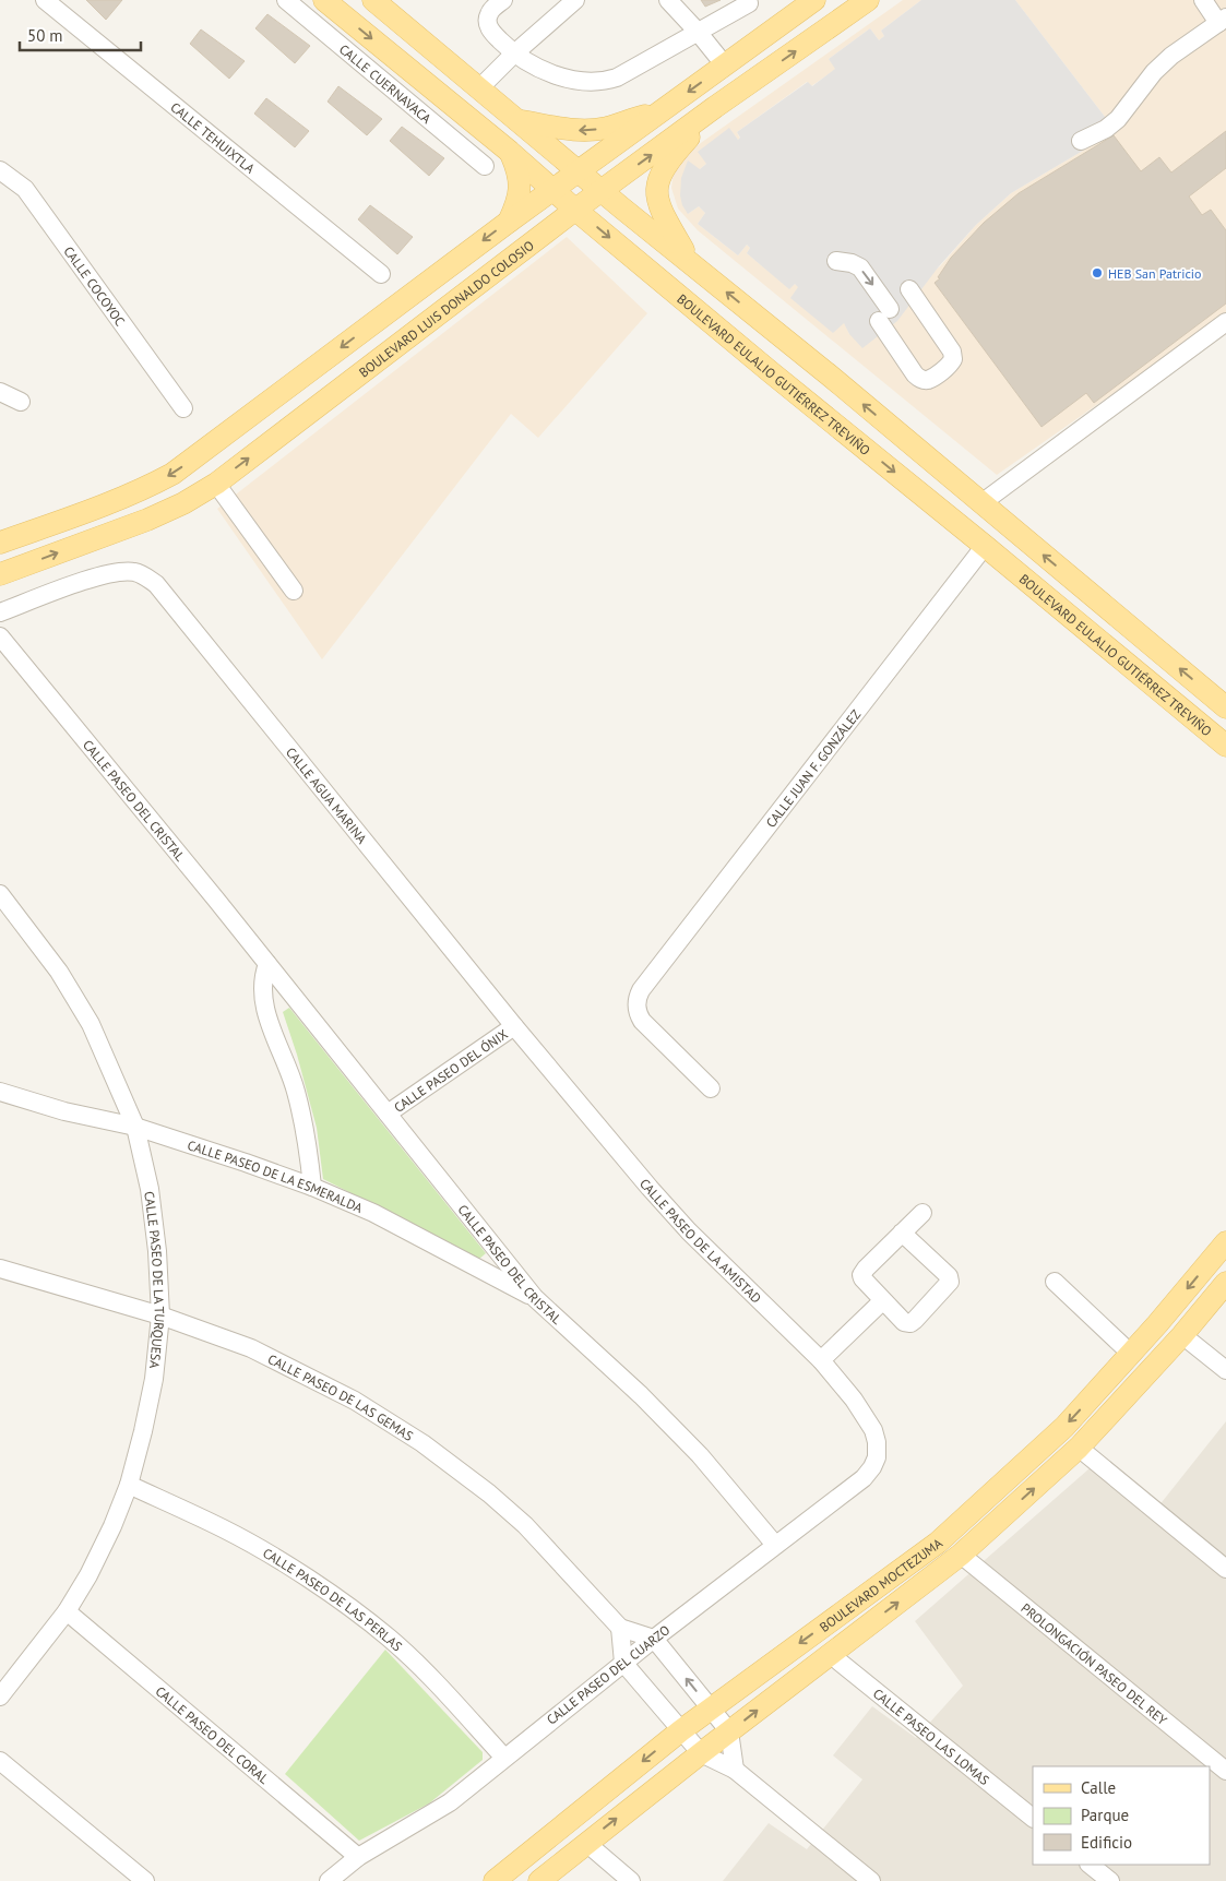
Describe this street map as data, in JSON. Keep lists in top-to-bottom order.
{
  "streets": {
    "main road": ["BOULEVARD LUIS DONALDO COLOSIO", "BOULEVARD EULALIO GUTIÉRREZ TREVIÑO", "BOULEVARD MOCTEZUMA"],
    "street": [
      "CALLE CUERNAVACA",
      "CALLE TEHUIXTLA",
      "CALLE COCOYOC",
      "CALLE JUAN F. GONZÁLEZ",
      "CALLE AGUA MARINA",
      "CALLE PASEO DEL CRISTAL",
      "CALLE PASEO DEL ÓNIX",
      "CALLE PASEO DE LA ESMERALDA",
      "CALLE PASEO DE LA AMISTAD",
      "CALLE PASEO DE LA TURQUESA",
      "CALLE PASEO DE LAS GEMAS",
      "CALLE PASEO DE LAS PERLAS",
      "PROLONGACIÓN PASEO DEL REY",
      "CALLE PASEO DEL CUARZO",
      "CALLE PASEO DEL CORAL",
      "CALLE PASEO LAS LOMAS"
    ]
  },
  "crossings": [
    ["BOULEVARD LUIS DONALDO COLOSIO", "BOULEVARD EULALIO GUTIÉRREZ TREVIÑO"],
    ["BOULEVARD EULALIO GUTIÉRREZ TREVIÑO", "CALLE JUAN F. GONZÁLEZ"],
    ["CALLE AGUA MARINA", "CALLE PASEO DEL ÓNIX"],
    ["CALLE AGUA MARINA", "CALLE PASEO DE LA AMISTAD"],
    ["CALLE PASEO DEL CRISTAL", "CALLE PASEO DEL ÓNIX"],
    ["CALLE PASEO DEL CRISTAL", "CALLE PASEO DE LA ESMERALDA"],
    ["CALLE PASEO DEL CRISTAL", "CALLE PASEO DEL CUARZO"],
    ["CALLE PASEO DEL ÓNIX", "CALLE PASEO DE LA AMISTAD"],
    ["CALLE PASEO DE LA ESMERALDA", "CALLE PASEO DE LA TURQUESA"],
    ["CALLE PASEO DE LA AMISTAD", "CALLE PASEO DEL CUARZO"],
    ["CALLE PASEO DE LA TURQUESA", "CALLE PASEO DE LAS GEMAS"],
    ["CALLE PASEO DE LA TURQUESA", "CALLE PASEO DE LAS PERLAS"],
    ["CALLE PASEO DE LA TURQUESA", "CALLE PASEO DEL CORAL"],
    ["CALLE PASEO DE LAS GEMAS", "CALLE PASEO DEL CUARZO"],
    ["BOULEVARD MOCTEZUMA", "PROLONGACIÓN PASEO DEL REY"],
    ["BOULEVARD MOCTEZUMA", "CALLE PASEO LAS LOMAS"],
    ["CALLE PASEO DE LAS PERLAS", "CALLE PASEO DEL CUARZO"],
    ["CALLE PASEO DEL CUARZO", "CALLE PASEO DEL CORAL"]
  ],
  "places": ["HEB San Patricio"],
  "legend": ["Calle", "Parque", "Edificio"],
  "scale_bar": "50 m"
}
